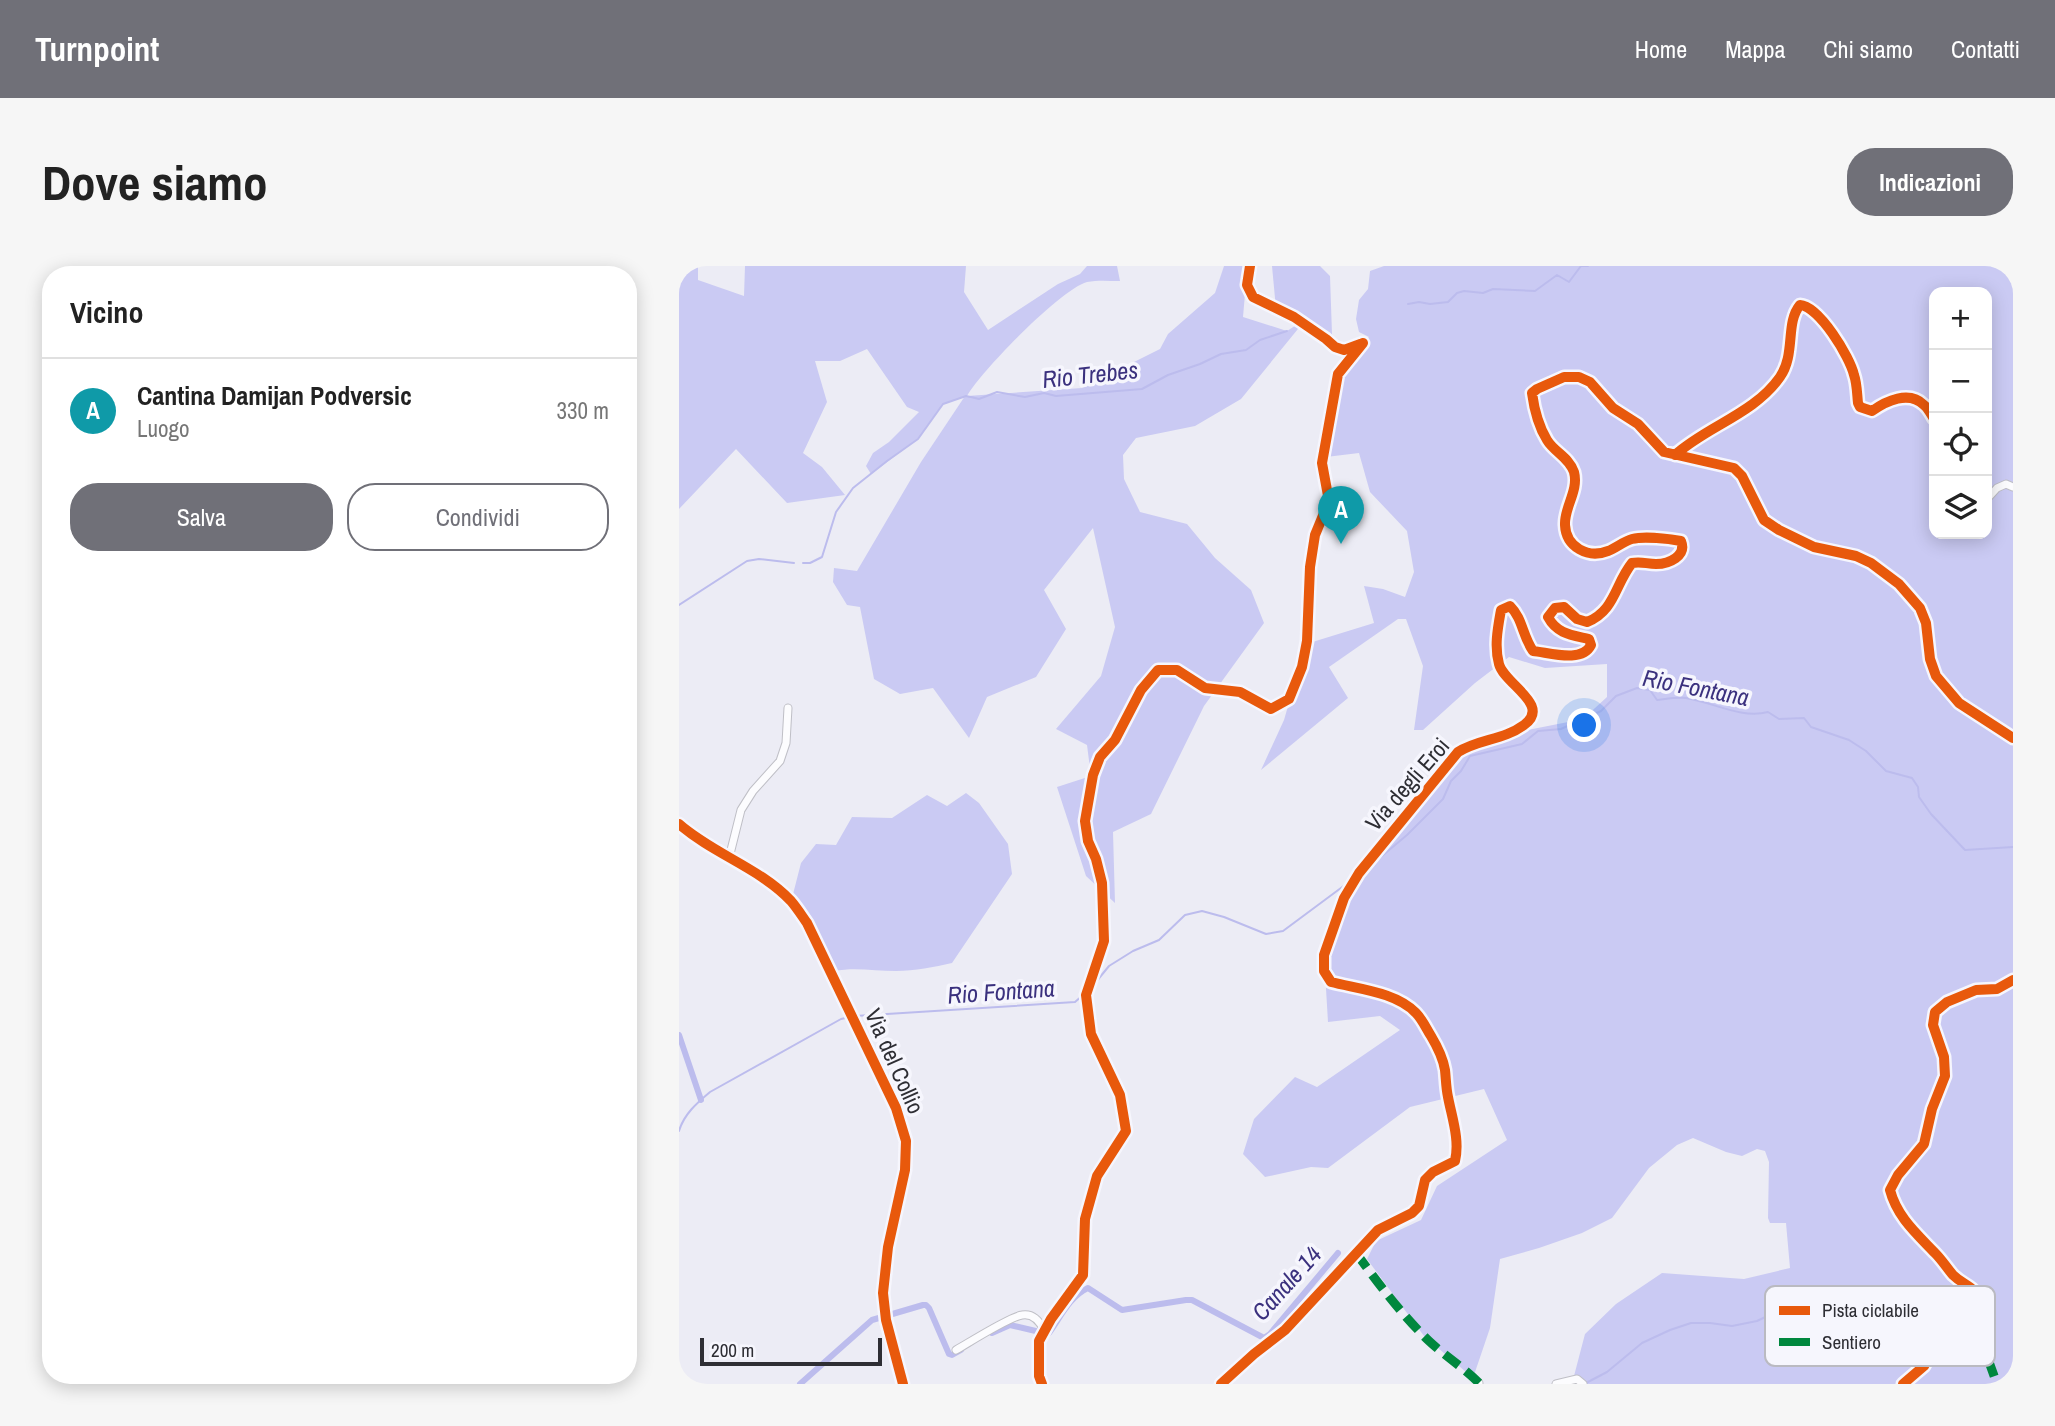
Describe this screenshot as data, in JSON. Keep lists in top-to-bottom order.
{
  "streets": {
    "street": ["Via degli Eroi", "Via del Collio"]
  },
  "water": ["Rio Trebes", "Rio Fontana", "Canale 14"],
  "legend": ["Pista ciclabile", "Sentiero"],
  "scale_bar": "200 m",
  "page": {
    "header": "Turnpoint",
    "nav": [
      "Home",
      "Mappa",
      "Chi siamo",
      "Contatti"
    ],
    "buttons": [
      "Indicazioni",
      ["Salva", "Condividi"]
    ],
    "title": "Dove siamo",
    "heading": "Vicino",
    "map_buttons": ["+", "−"],
    "list": [
      {
        "mark": "A",
        "name": "Cantina Damijan Podversic",
        "note": "Luogo",
        "value": "330 m"
      }
    ],
    "pins": "A",
    "scale": "200 m"
  }
}
